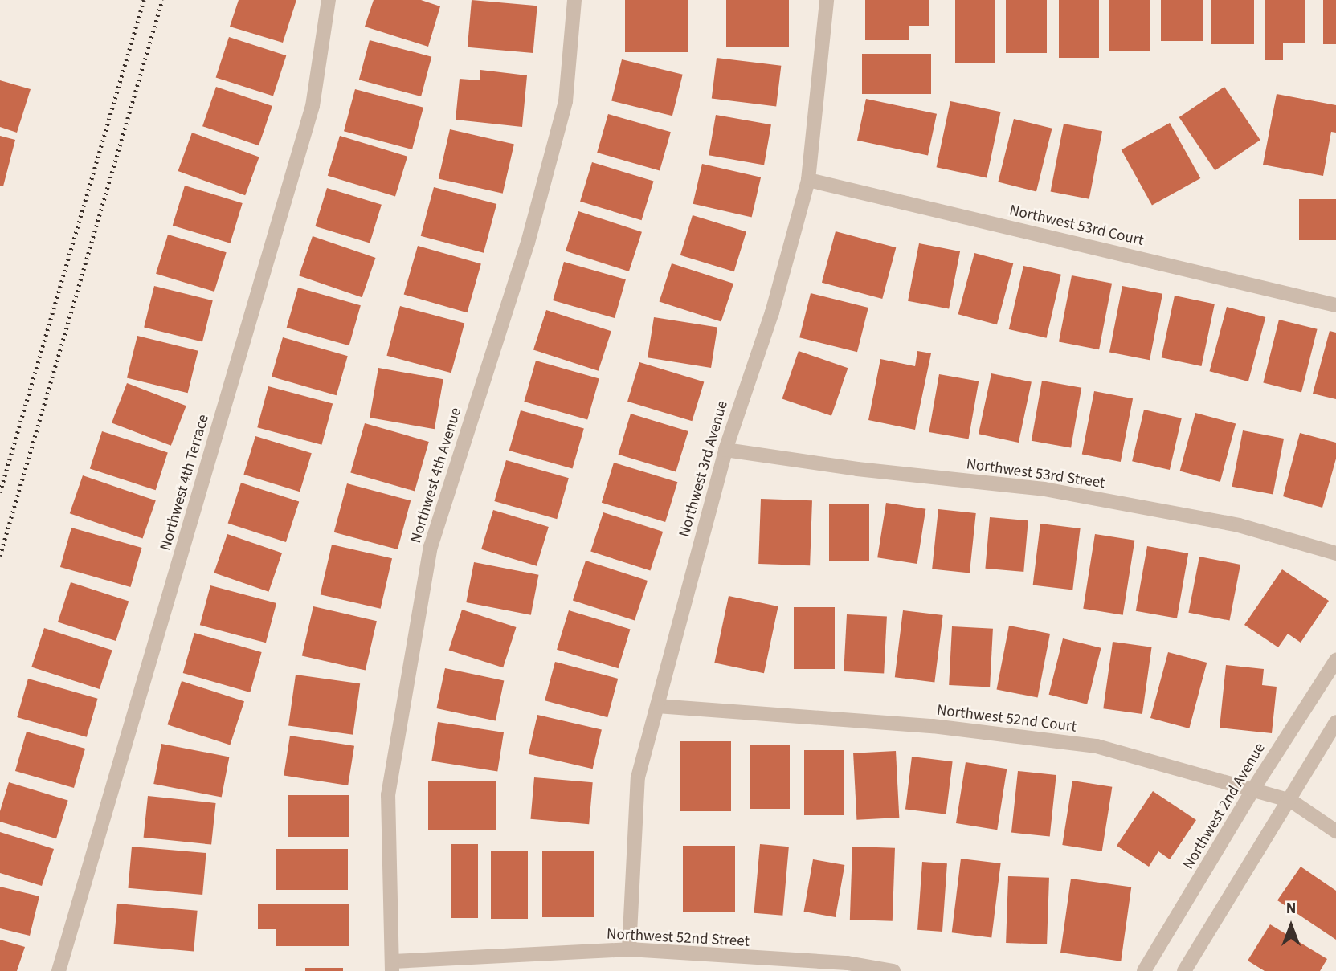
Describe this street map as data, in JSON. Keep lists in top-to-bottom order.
{
  "streets": {
    "street": [
      "Northwest 53rd Court",
      "Northwest 3rd Avenue",
      "Northwest 53rd Street",
      "Northwest 4th Avenue",
      "Northwest 4th Terrace",
      "Northwest 52nd Court",
      "Northwest 2nd Avenue",
      "Northwest 52nd Street"
    ]
  },
  "crossings": [
    ["Northwest 53rd Court", "Northwest 3rd Avenue"],
    ["Northwest 3rd Avenue", "Northwest 53rd Street"],
    ["Northwest 3rd Avenue", "Northwest 52nd Court"],
    ["Northwest 3rd Avenue", "Northwest 52nd Street"],
    ["Northwest 4th Avenue", "Northwest 52nd Street"],
    ["Northwest 52nd Court", "Northwest 2nd Avenue"]
  ],
  "north": "top"
}
